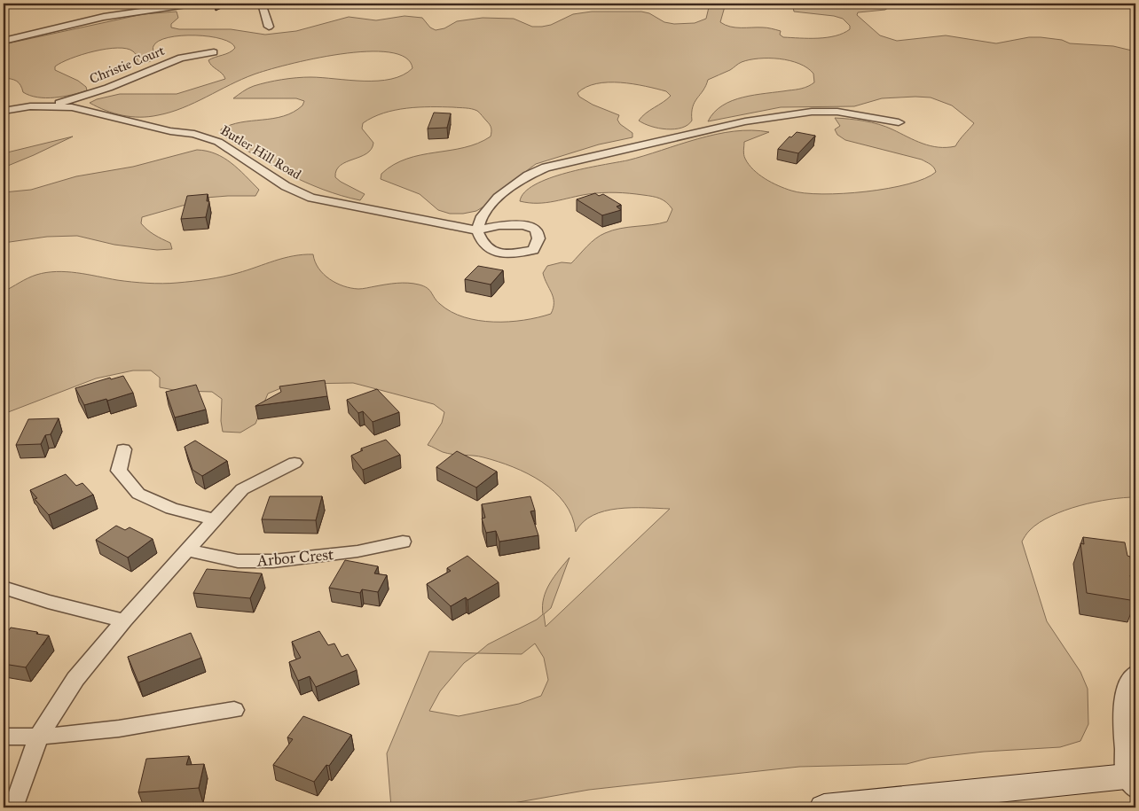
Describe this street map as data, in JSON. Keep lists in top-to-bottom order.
{
  "streets": {
    "street": ["Christie Court", "Butler Hill Road", "Arbor Crest"]
  },
  "crossings": [
    ["Christie Court", "Butler Hill Road"]
  ]
}
